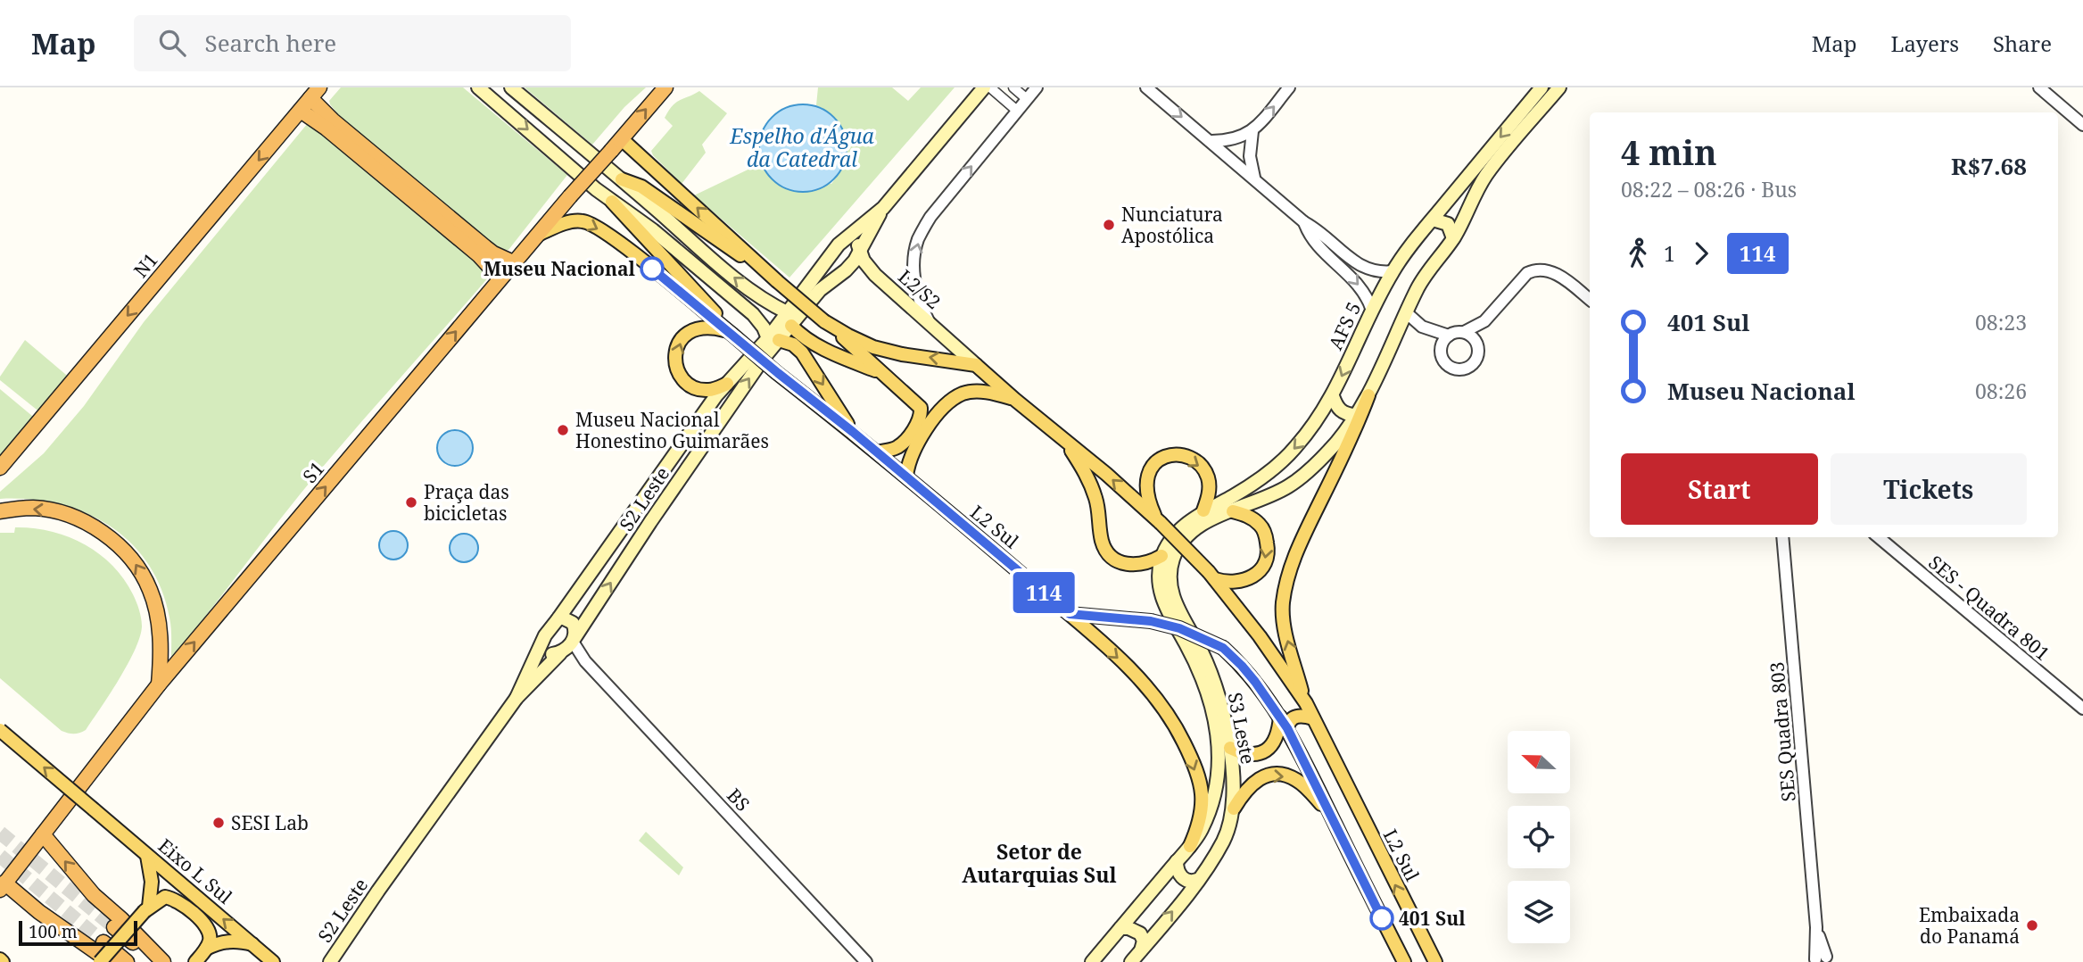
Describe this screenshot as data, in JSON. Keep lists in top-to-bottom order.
{
  "streets": {
    "highway": ["N1", "S1"],
    "main road": [
      "L2/S2",
      "AFS 5",
      "S2 Leste",
      "L2 Sul",
      "S3 Leste",
      "Eixo L Sul"
    ],
    "street": ["SES - Quadra 801", "SES Quadra 803", "BS"]
  },
  "crossings": [
    ["L2/S2", "S2 Leste"],
    ["L2/S2", "L2 Sul"],
    ["AFS 5", "S3 Leste"],
    ["S1", "L2 Sul"],
    ["S2 Leste", "BS"],
    ["L2 Sul", "S3 Leste"]
  ],
  "one_way": ["N1", "S1", "Eixo L Sul"],
  "districts": ["Setor de Autarquias Sul"],
  "water": ["Espelho d'Água da Catedral"],
  "places": [
    "Nunciatura Apostólica",
    "Museu Nacional",
    "Museu Nacional Honestino Guimarães",
    "Praça das bicicletas",
    "SESI Lab",
    "401 Sul",
    "Embaixada do Panamá"
  ],
  "lines": ["bus line 114"],
  "scale_bar": "100 m",
  "north": "left",
  "page": {
    "header": "Map",
    "search": "Search here",
    "nav": ["Map", "Layers", "Share"],
    "on_map": "114",
    "heading": ["4 min", "08:22 – 08:26 · Bus", "R$7.68"],
    "legs": ["1", "114"],
    "list": [
      {
        "name": "401 Sul",
        "value": "08:23"
      },
      {
        "name": "Museu Nacional",
        "value": "08:26"
      }
    ],
    "buttons": ["Start", "Tickets"],
    "scale": "100 m"
  }
}
